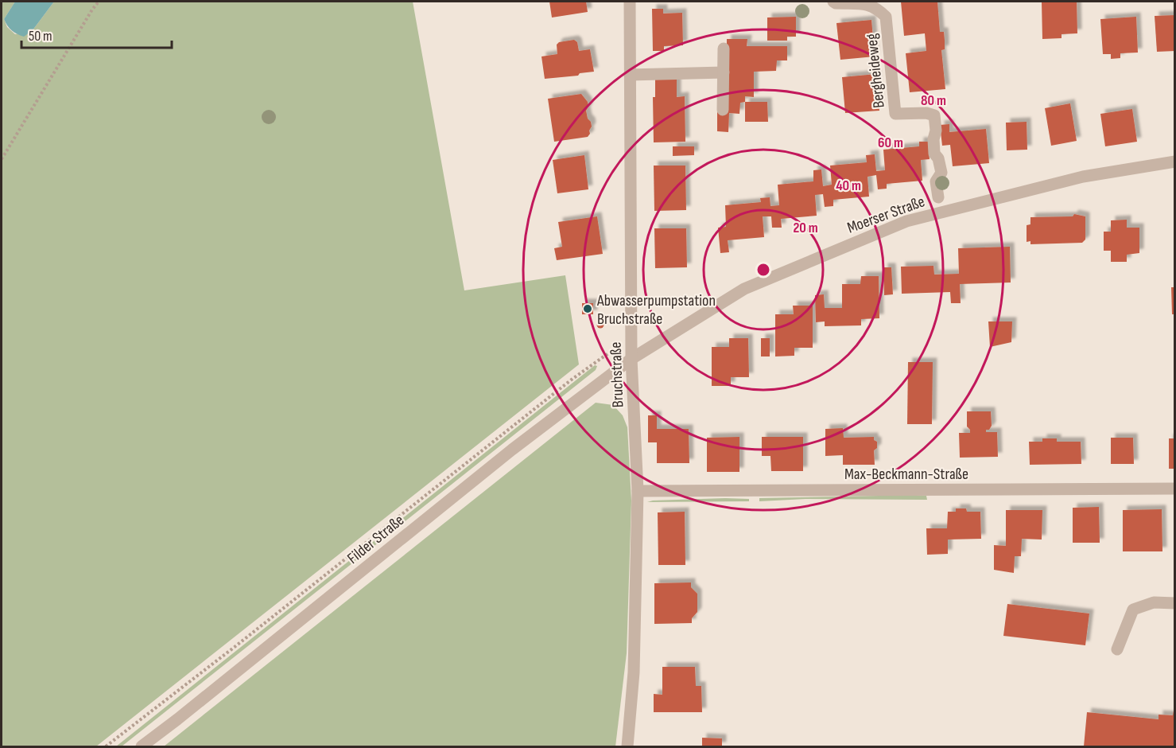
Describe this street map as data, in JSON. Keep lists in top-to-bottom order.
{
  "streets": {
    "street": [
      "Bergheideweg",
      "Moerser Straße",
      "Bruchstraße",
      "Max-Beckmann-Straße",
      "Filder Straße"
    ]
  },
  "crossings": [
    ["Moerser Straße", "Bruchstraße"],
    ["Moerser Straße", "Filder Straße"],
    ["Bruchstraße", "Max-Beckmann-Straße"],
    ["Bruchstraße", "Filder Straße"]
  ],
  "places": ["Abwasserpumpstation Bruchstraße"],
  "scale_bar": "50 m",
  "rings": [
    "80 m",
    "60 m",
    "40 m",
    "20 m"
  ]
}
